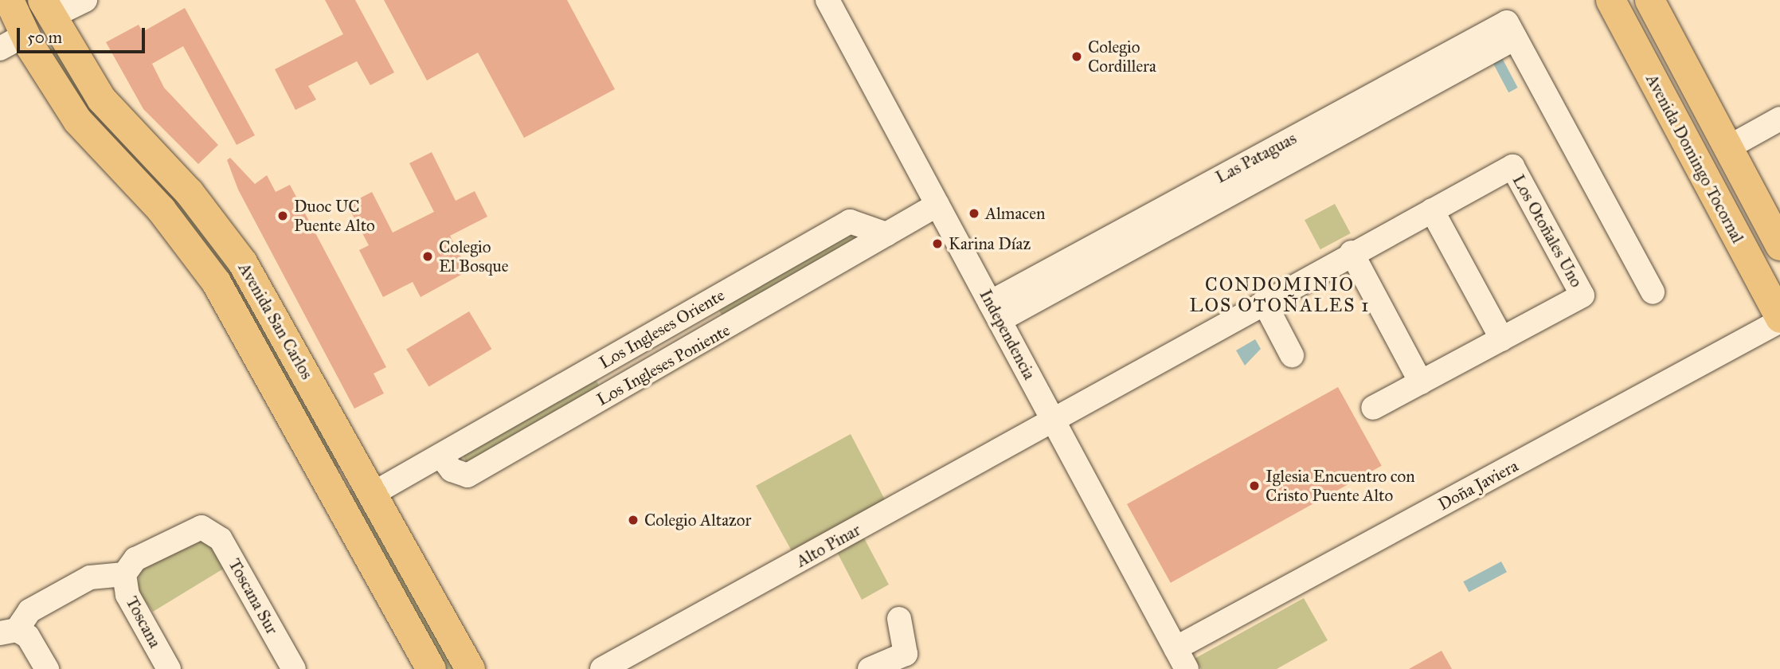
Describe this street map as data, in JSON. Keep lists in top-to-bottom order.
{
  "streets": {
    "main road": ["Avenida Domingo Tocornal", "Avenida San Carlos"],
    "street": [
      "Las Pataguas",
      "Los Otoñales Uno",
      "Los Ingleses Oriente",
      "Independencia",
      "Los Ingleses Poniente",
      "Doña Javiera",
      "Alto Pinar",
      "Toscana Sur",
      "Toscana"
    ]
  },
  "crossings": [
    ["Las Pataguas", "Independencia"],
    ["Avenida Domingo Tocornal", "Doña Javiera"],
    ["Los Otoñales Uno", "Independencia"],
    ["Los Otoñales Uno", "Alto Pinar"],
    ["Avenida San Carlos", "Los Ingleses Oriente"],
    ["Los Ingleses Oriente", "Los Ingleses Poniente"],
    ["Independencia", "Los Ingleses Poniente"],
    ["Independencia", "Doña Javiera"],
    ["Independencia", "Alto Pinar"],
    ["Toscana Sur", "Toscana"]
  ],
  "districts": ["CONDOMINIO LOS OTOÑALES 1"],
  "places": [
    "Colegio Cordillera",
    "Almacen",
    "Duoc UC Puente Alto",
    "Karina Díaz",
    "Colegio El Bosque",
    "Iglesia Encuentro con Cristo Puente Alto",
    "Colegio Altazor"
  ],
  "scale_bar": "50 m"
}
